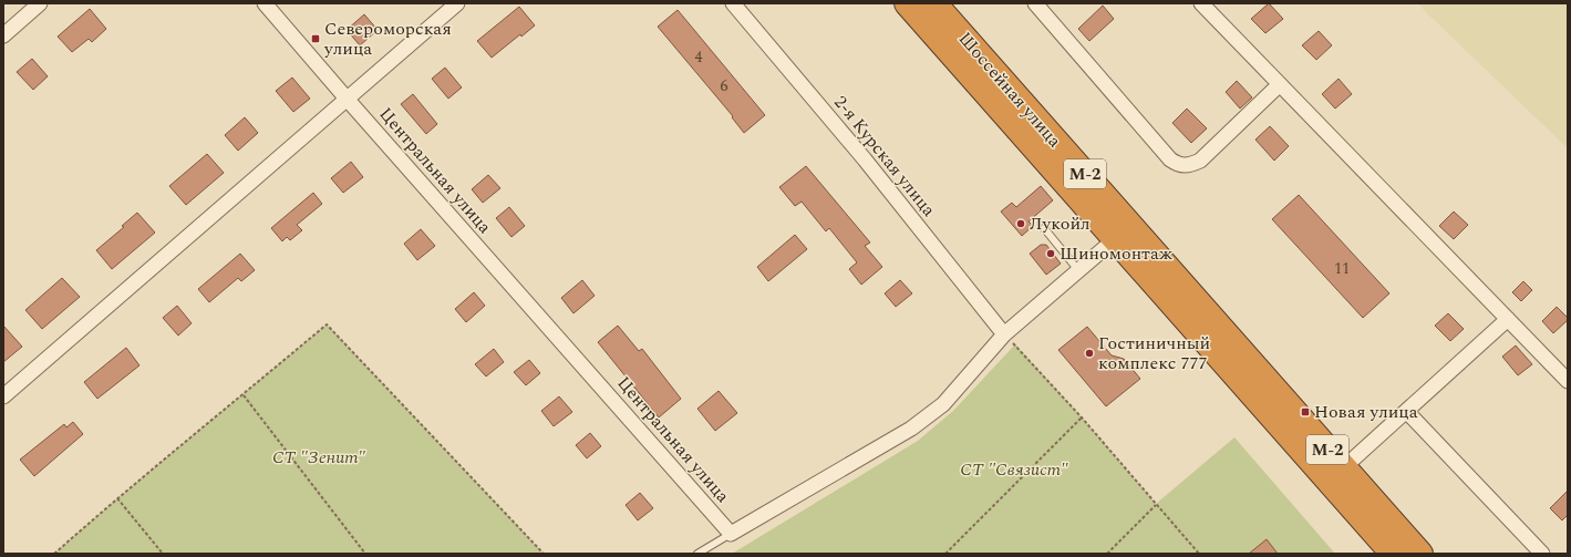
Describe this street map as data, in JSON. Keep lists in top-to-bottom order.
{
  "streets": {
    "highway": ["Шоссейная улица", "М-2"],
    "street": ["2-я Курская улица", "Центральная улица"]
  },
  "parks": ["СТ \"Зенит\"", "СТ \"Связист\""],
  "places": {
    "transit": ["Североморская улица", "Новая улица"],
    "other": ["Лукойл", "Шиномонтаж", "Гостиничный комплекс 777"]
  },
  "house_numbers": ["4", "6", "11"]
}
